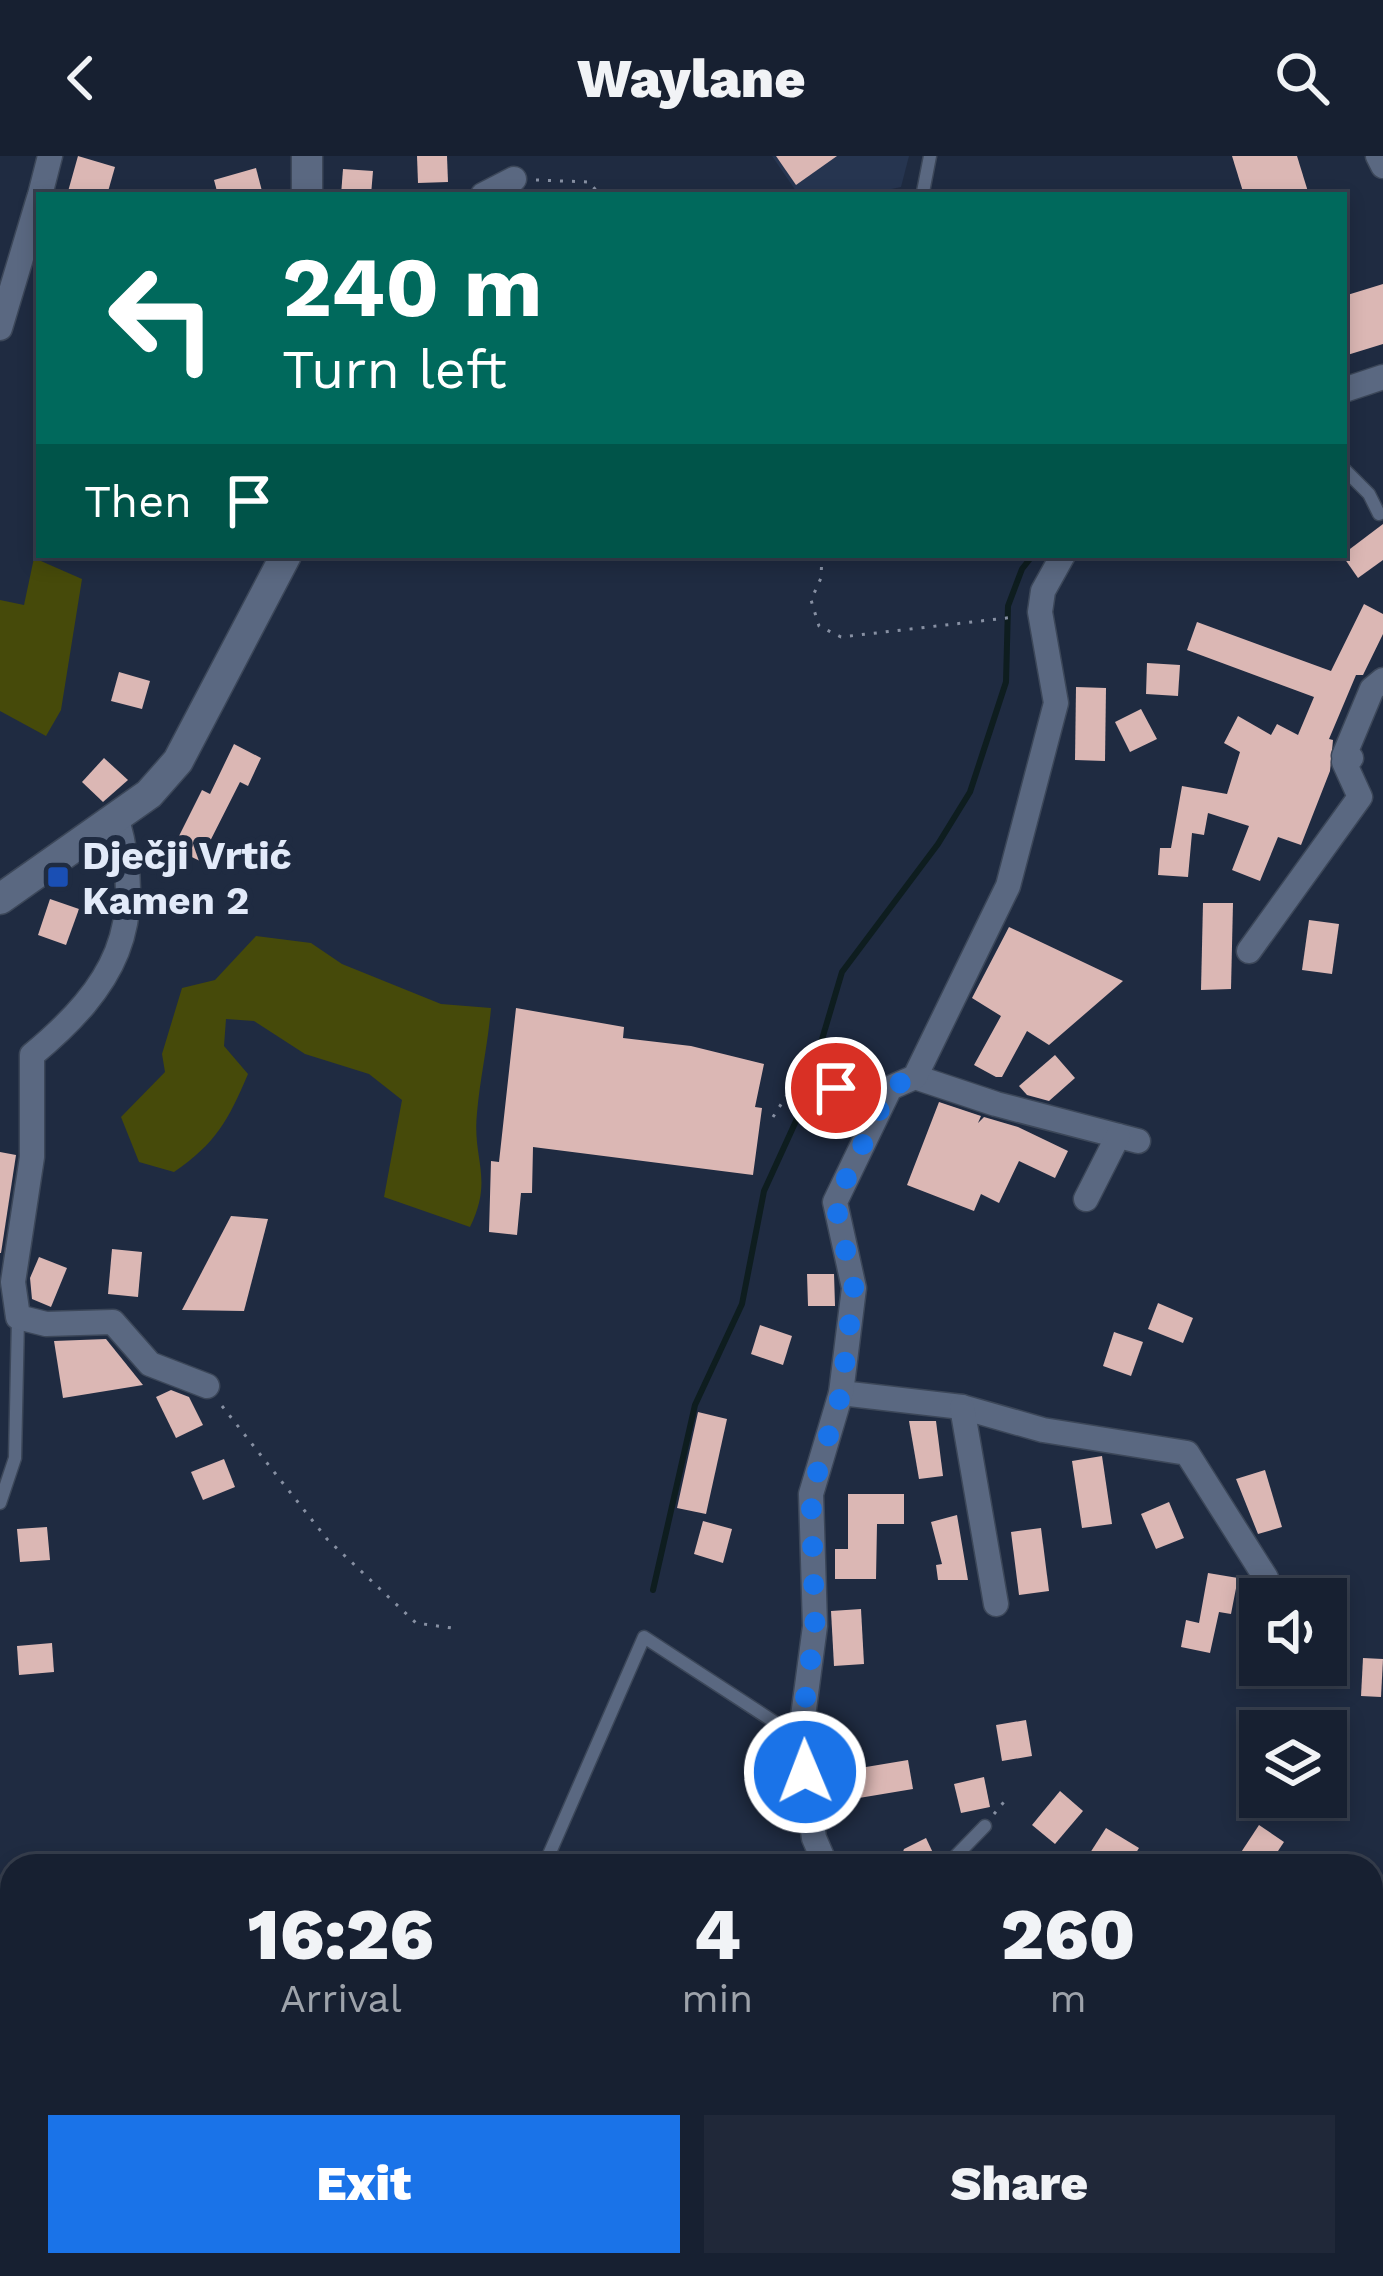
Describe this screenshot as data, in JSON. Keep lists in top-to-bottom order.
{
  "places": {
    "transit": ["Dječji Vrtić Kamen 2"]
  },
  "page": {
    "header": "Waylane",
    "turn": ["240 m", "Turn left"],
    "then": "Then",
    "eta": [
      "16:26",
      "Arrival",
      "4",
      "min",
      "260",
      "m"
    ],
    "buttons": ["Exit", "Share"]
  }
}
